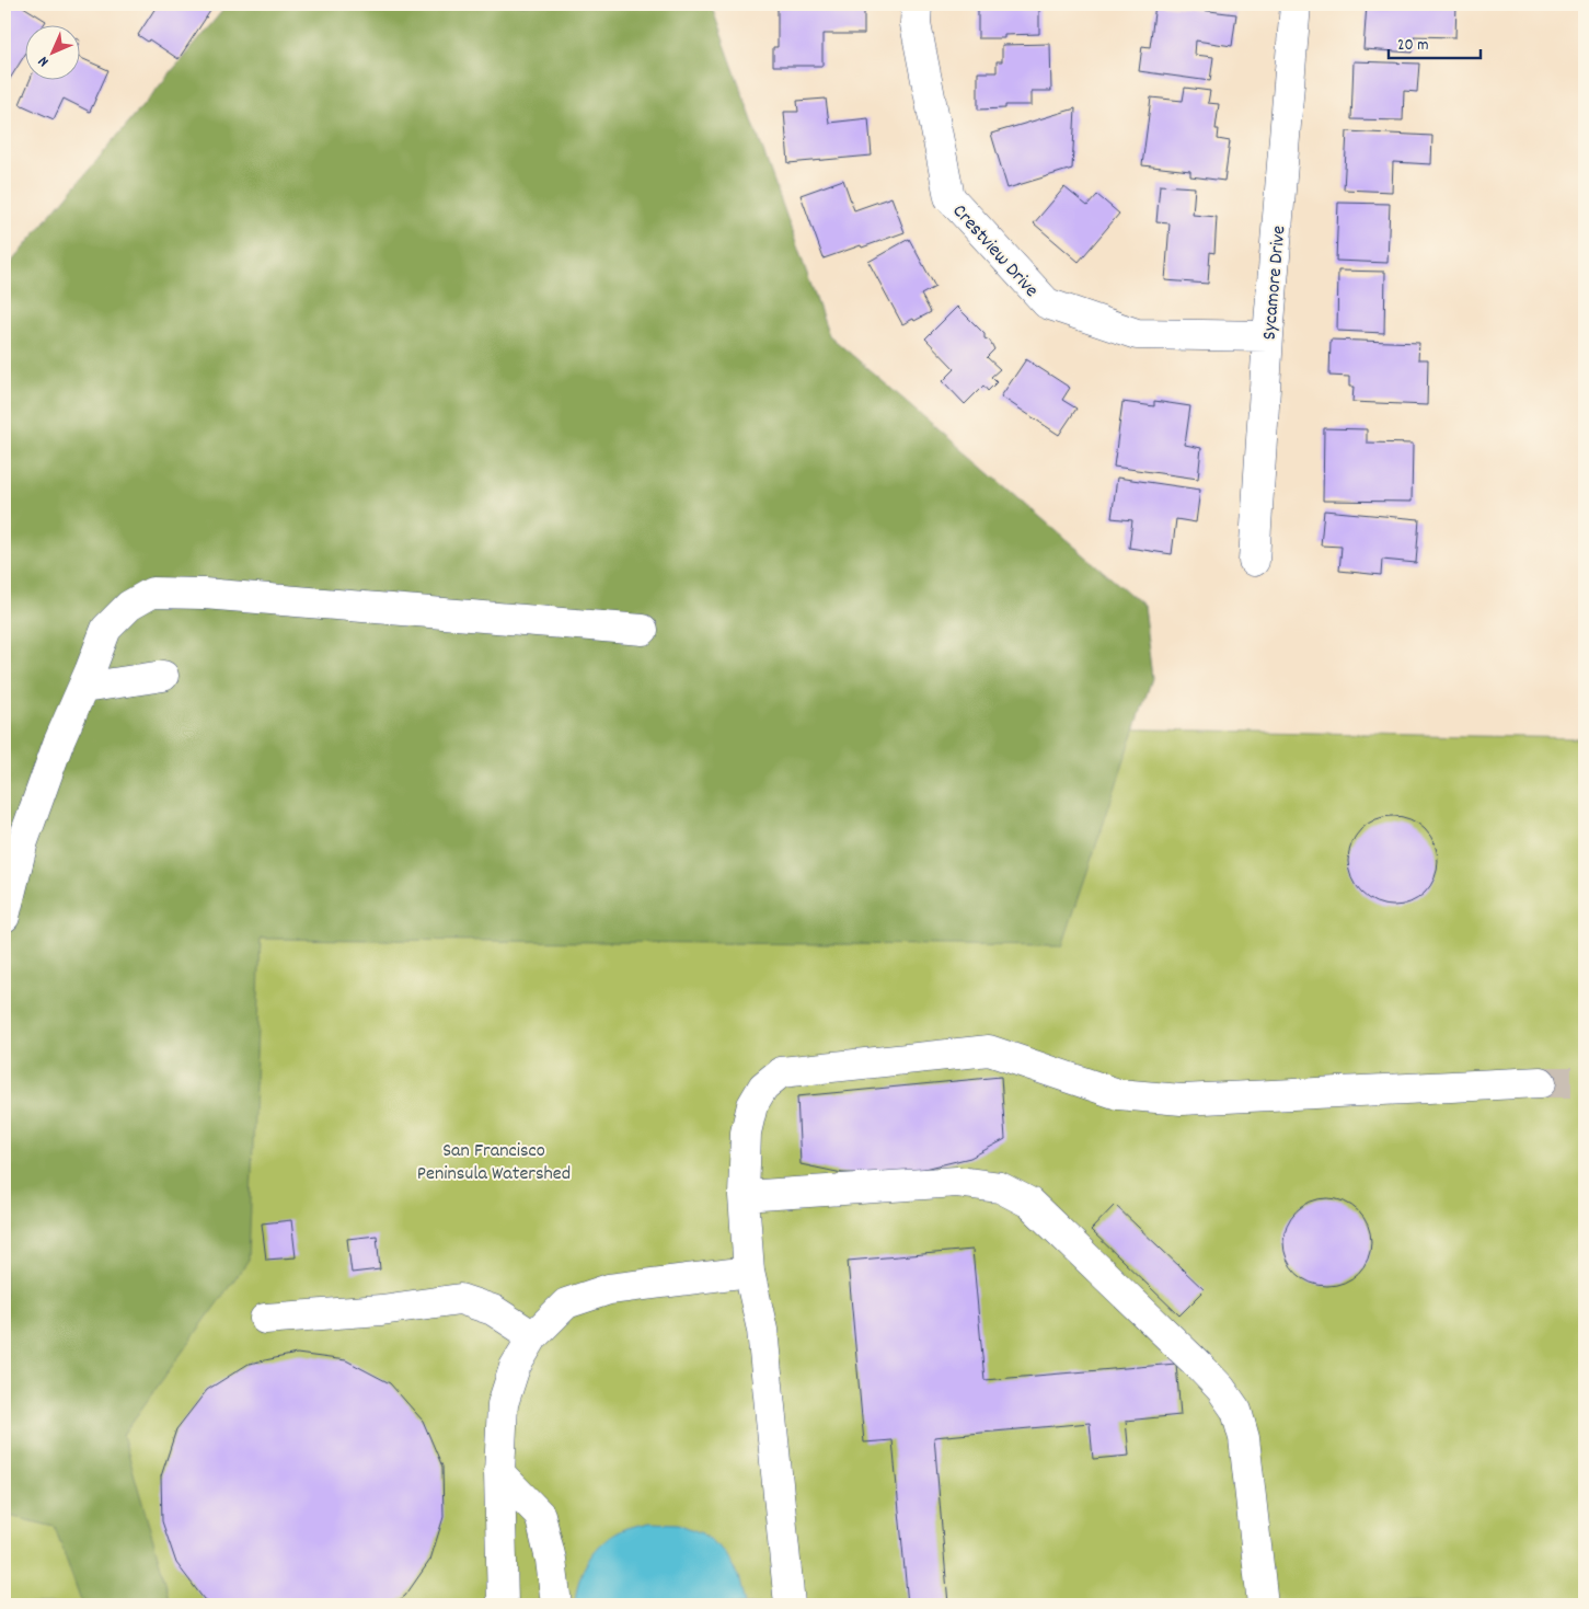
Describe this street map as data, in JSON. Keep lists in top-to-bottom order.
{
  "streets": {
    "street": ["Crestview Drive", "Sycamore Drive"]
  },
  "crossings": [
    ["Crestview Drive", "Sycamore Drive"]
  ],
  "parks": ["San Francisco Peninsula Watershed"],
  "scale_bar": "20 m",
  "north": "bottom left"
}
